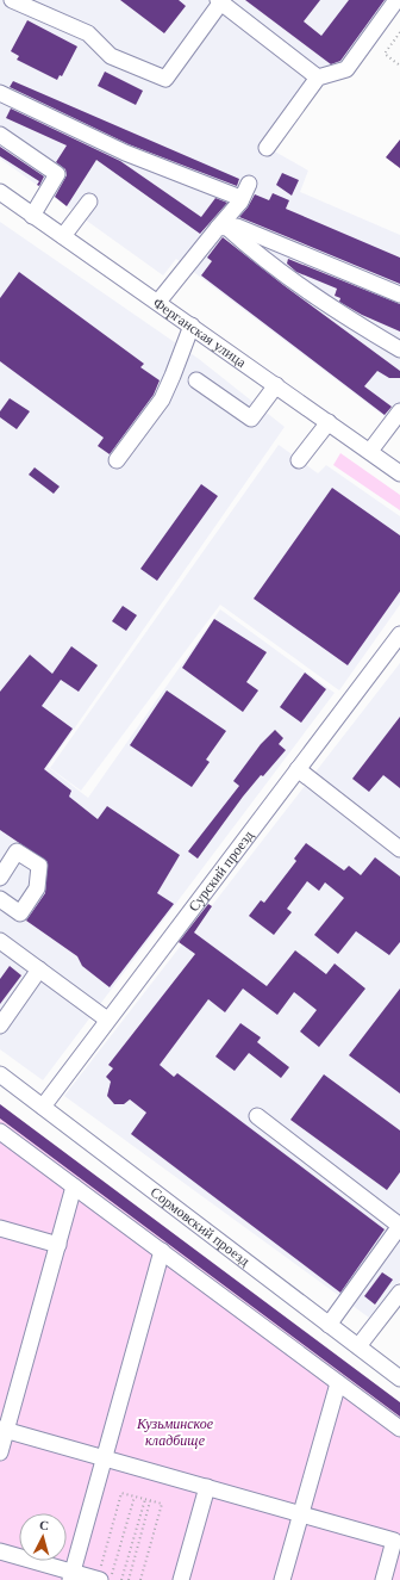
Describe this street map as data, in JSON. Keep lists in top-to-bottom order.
{
  "streets": {
    "street": ["Ферганская улица", "Сурский проезд", "Сормовский проезд"]
  },
  "crossings": [
    ["Сурский проезд", "Сормовский проезд"]
  ],
  "parks": ["Кузьминское кладбище"],
  "north": "top"
}
